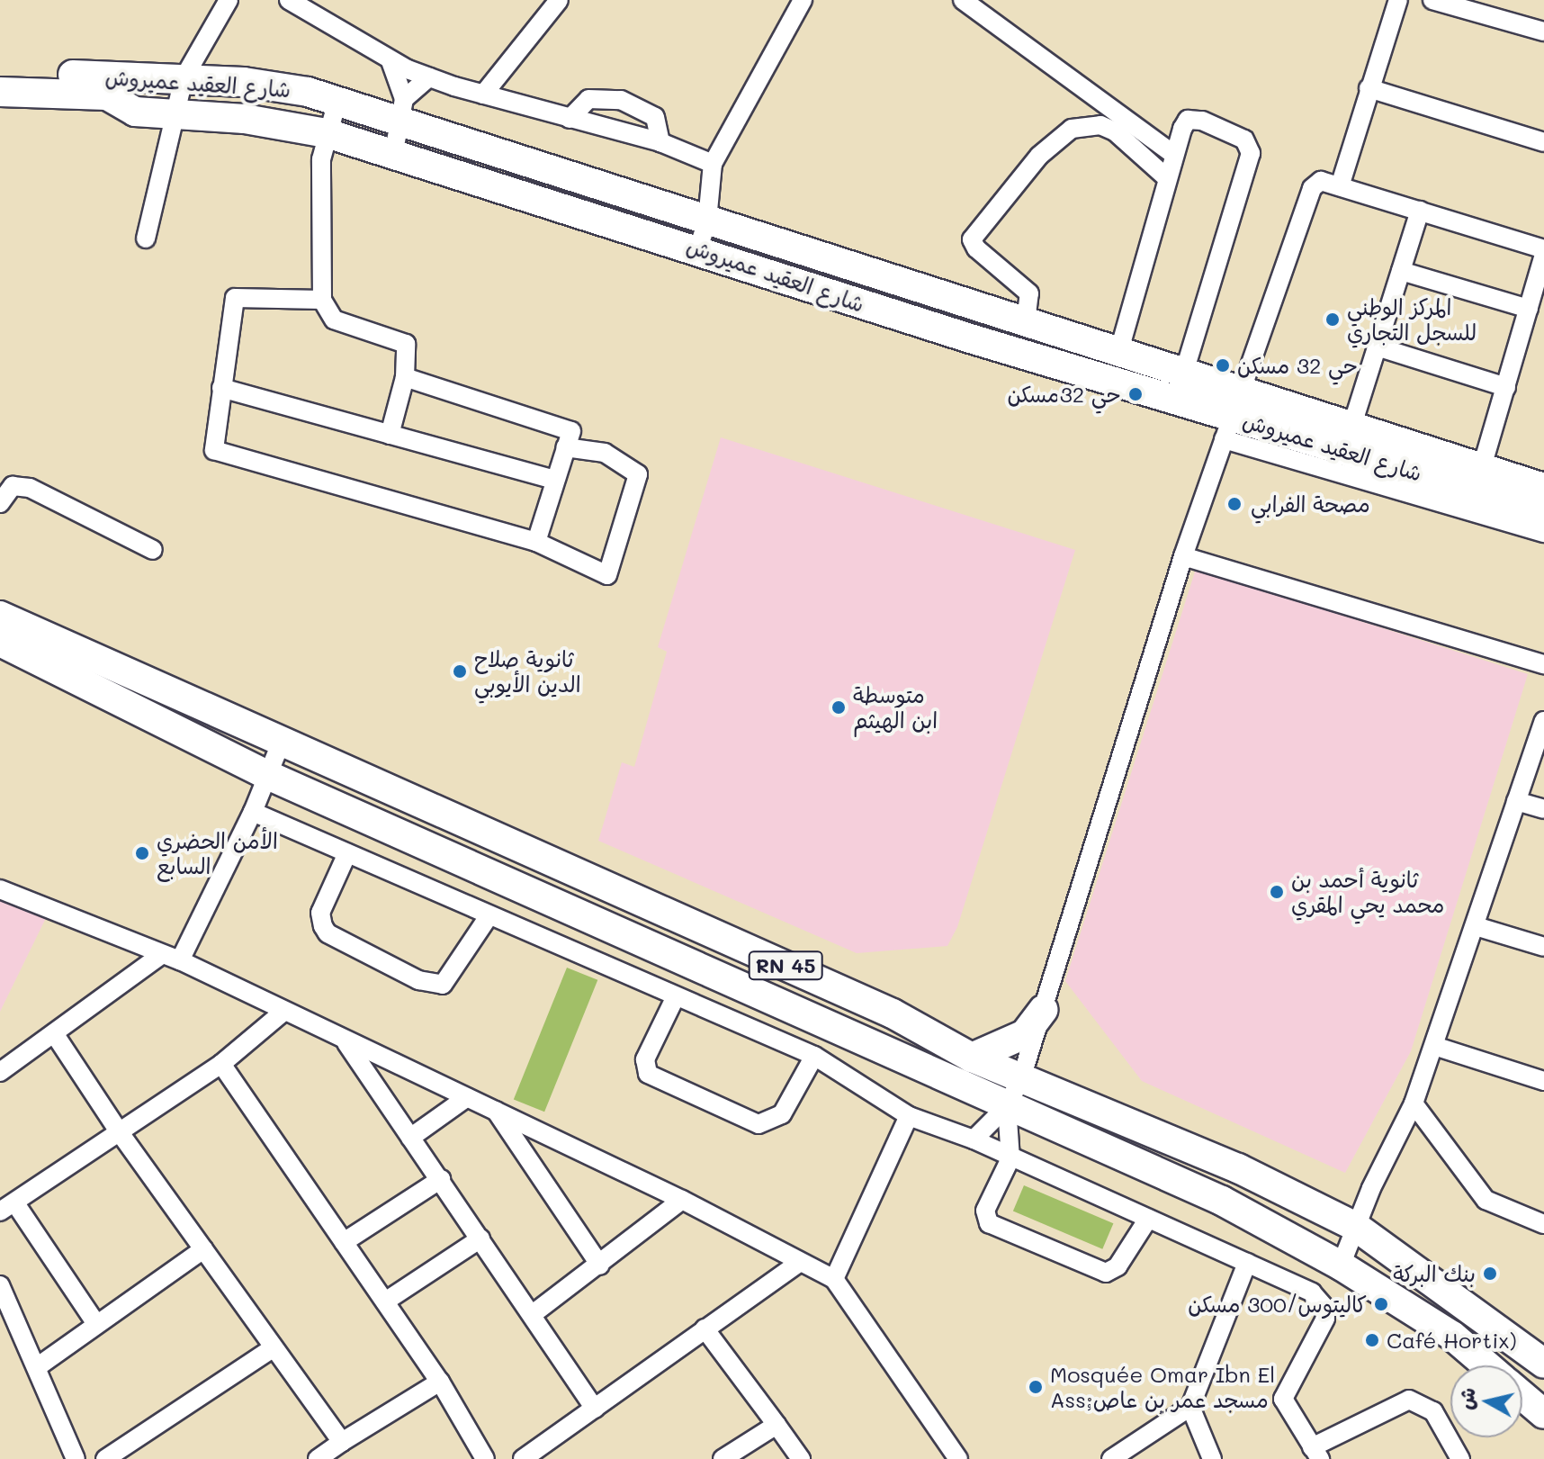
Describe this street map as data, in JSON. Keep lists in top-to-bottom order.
{
  "streets": {
    "main road": ["شارع العقيد عميروش", "RN 45"]
  },
  "places": [
    "المركز الوطني للسجل التجاري",
    "حي 32 مسكن",
    "حي 32مسكن",
    "مصحة الفرابي",
    "ثانوية صلاح الدين الأيوبي",
    "متوسطة ابن الهيثم",
    "الأمن الحضري السابع",
    "ثانوية أحمد بن محمد يحي المقري",
    "بنك البركة",
    "كاليتوس/300 مسكن",
    "Café Hortix)",
    "Mosquée Omar Ibn El Ass;مسجد عمر بن عاص"
  ],
  "north": "left"
}
